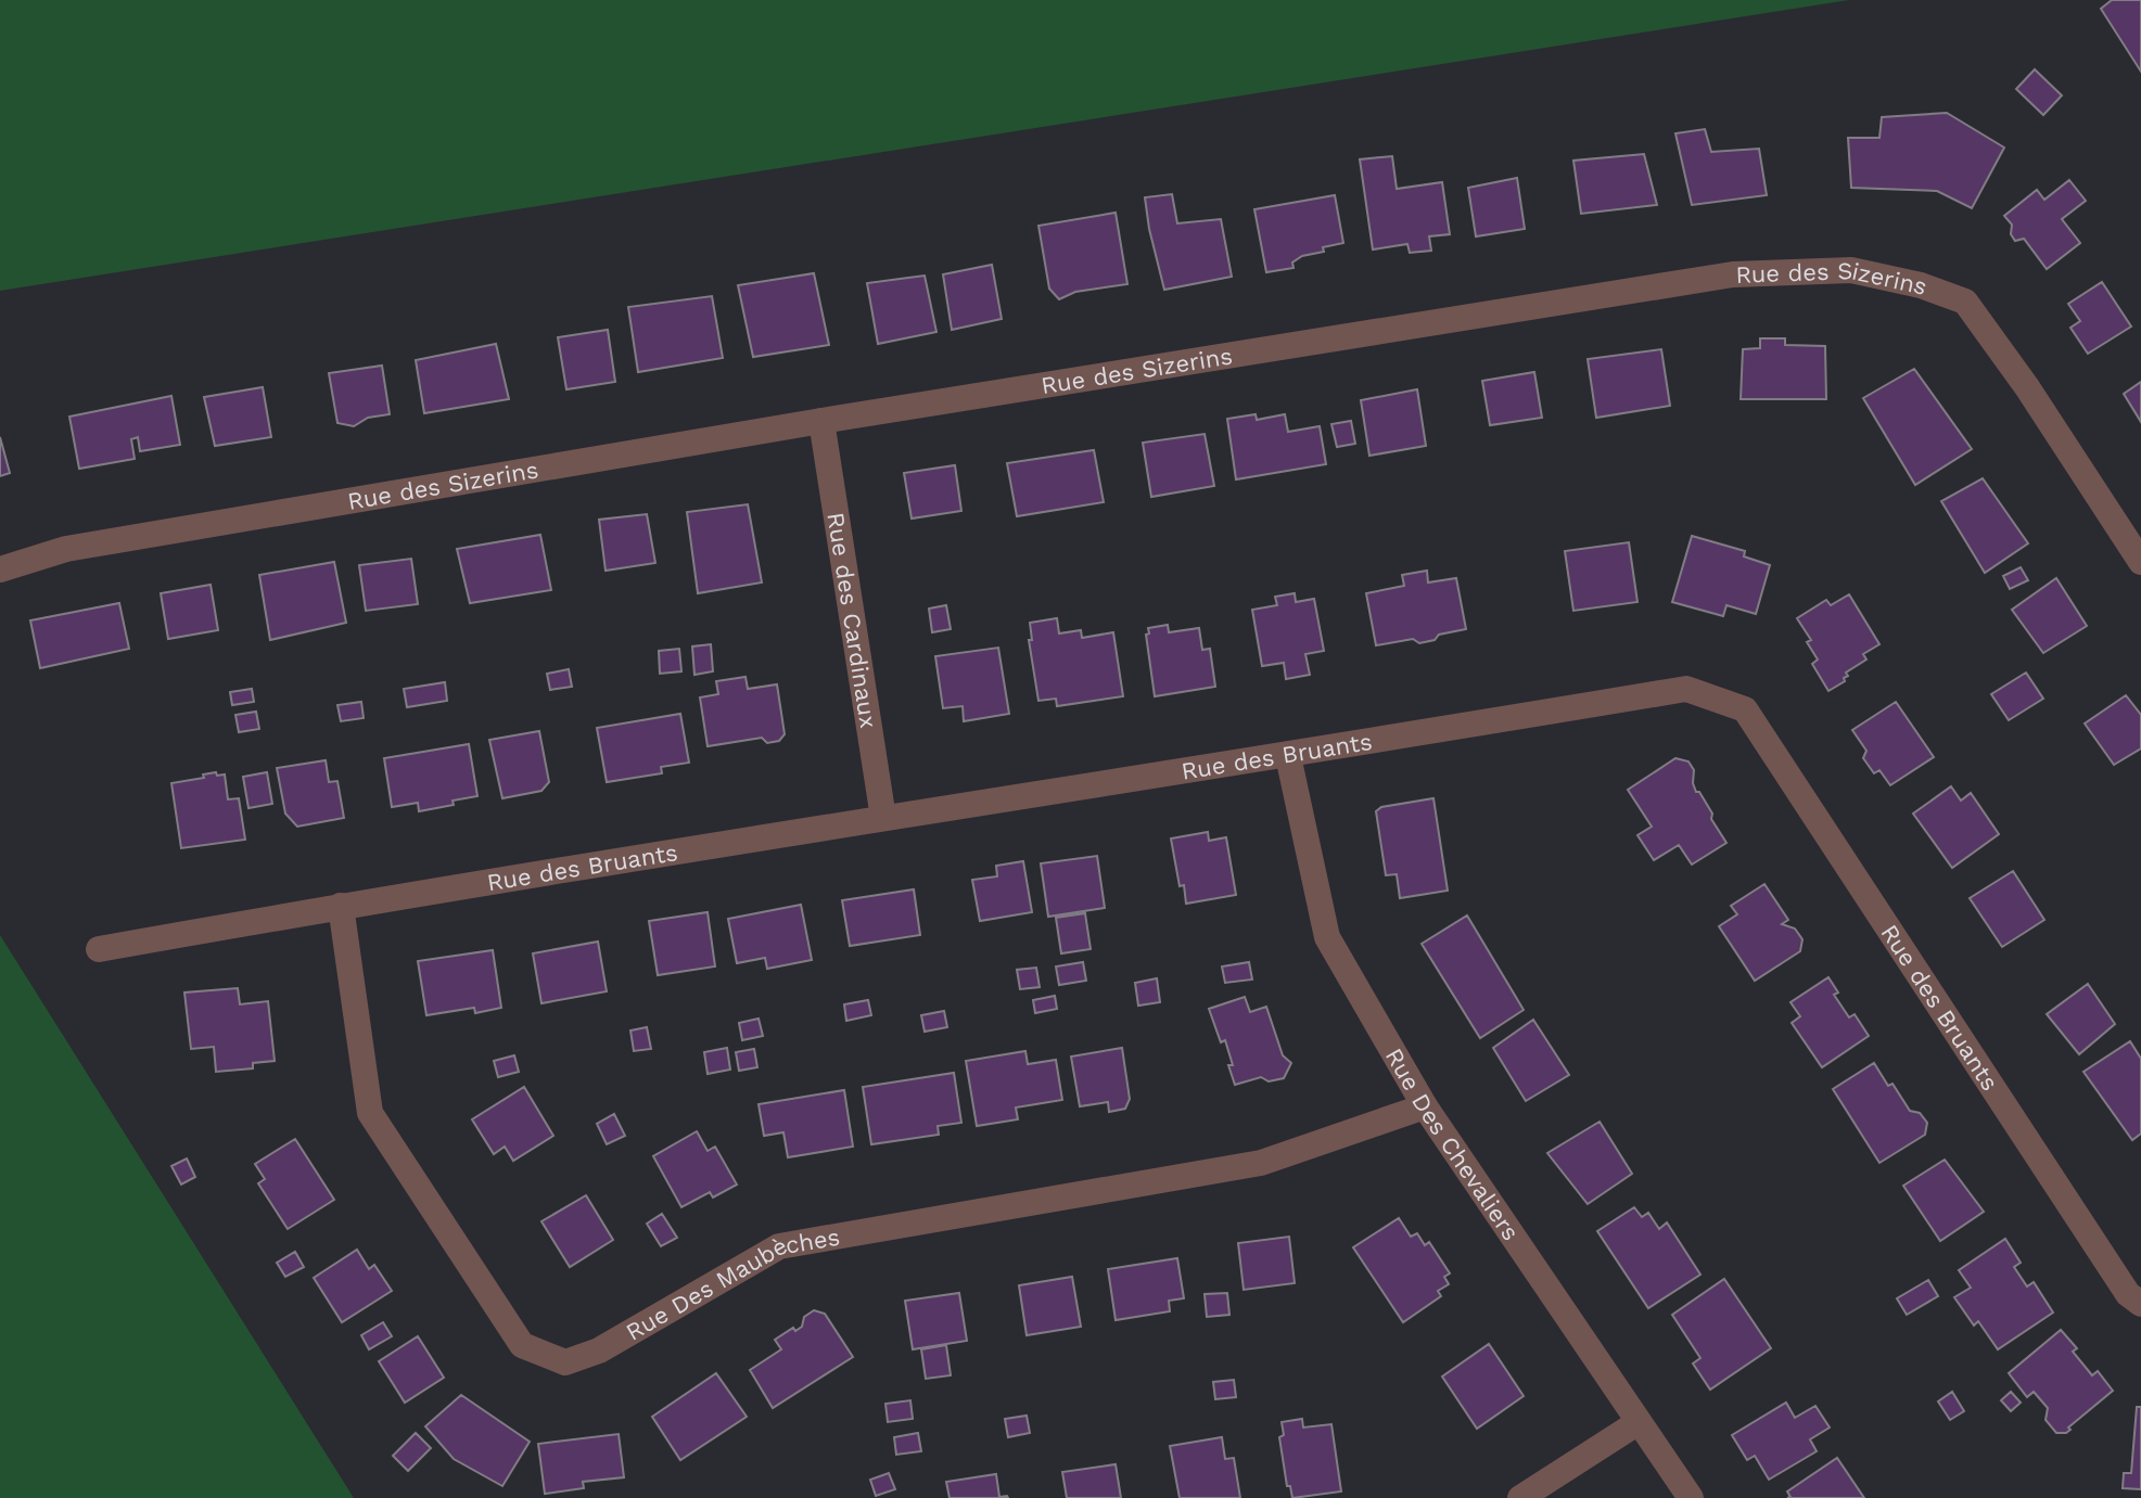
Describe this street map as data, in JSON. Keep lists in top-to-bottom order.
{
  "streets": {
    "street": [
      "Rue des Sizerins",
      "Rue des Cardinaux",
      "Rue des Bruants",
      "Rue Des Chevaliers",
      "Rue Des Maubèches"
    ]
  },
  "crossings": [
    ["Rue des Sizerins", "Rue des Cardinaux"],
    ["Rue des Cardinaux", "Rue des Bruants"],
    ["Rue des Bruants", "Rue Des Chevaliers"],
    ["Rue des Bruants", "Rue Des Maubèches"],
    ["Rue Des Chevaliers", "Rue Des Maubèches"]
  ]
}
